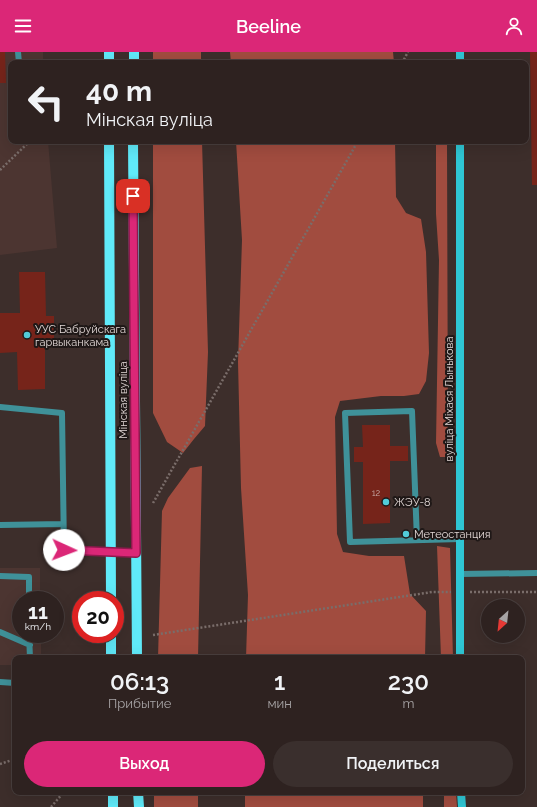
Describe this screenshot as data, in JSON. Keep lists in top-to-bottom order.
{
  "streets": {
    "main road": ["Мінская вуліца"],
    "street": ["вуліца Міхася Лынькова"]
  },
  "places": ["УУС Бабруйскага гарвыканкама", "ЖЭУ-8", "Метеостанция"],
  "house_numbers": ["12"],
  "north": "bottom left",
  "page": {
    "header": "Beeline",
    "turn": ["40 m", "Мінская вуліца"],
    "speed": "11 km/h",
    "limit": "20",
    "eta": [
      "06:13",
      "Прибытие",
      "1",
      "мин",
      "230",
      "m"
    ],
    "buttons": ["Выход", "Поделиться"]
  }
}
